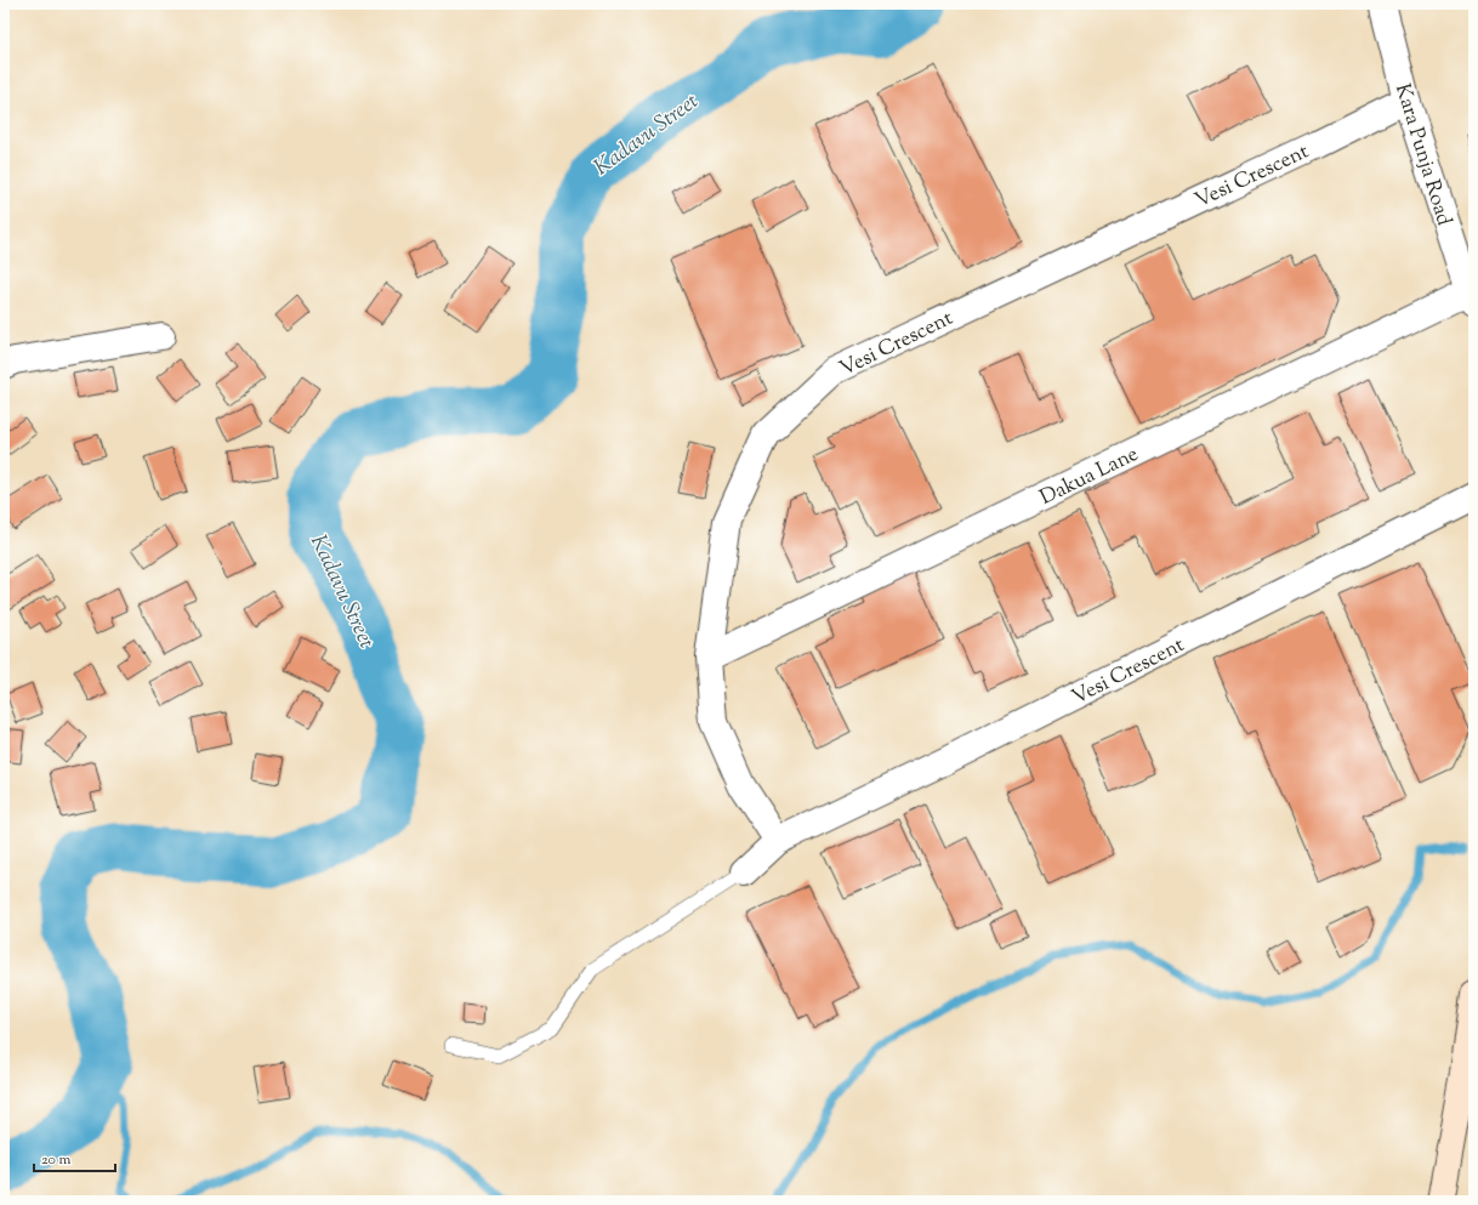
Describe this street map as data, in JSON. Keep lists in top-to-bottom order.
{
  "streets": {
    "street": ["Kara Punja Road", "Vesi Crescent", "Dakua Lane"]
  },
  "crossings": [
    ["Kara Punja Road", "Vesi Crescent"],
    ["Kara Punja Road", "Dakua Lane"],
    ["Vesi Crescent", "Dakua Lane"]
  ],
  "water": ["Kadavu Street"],
  "scale_bar": "20 m"
}
